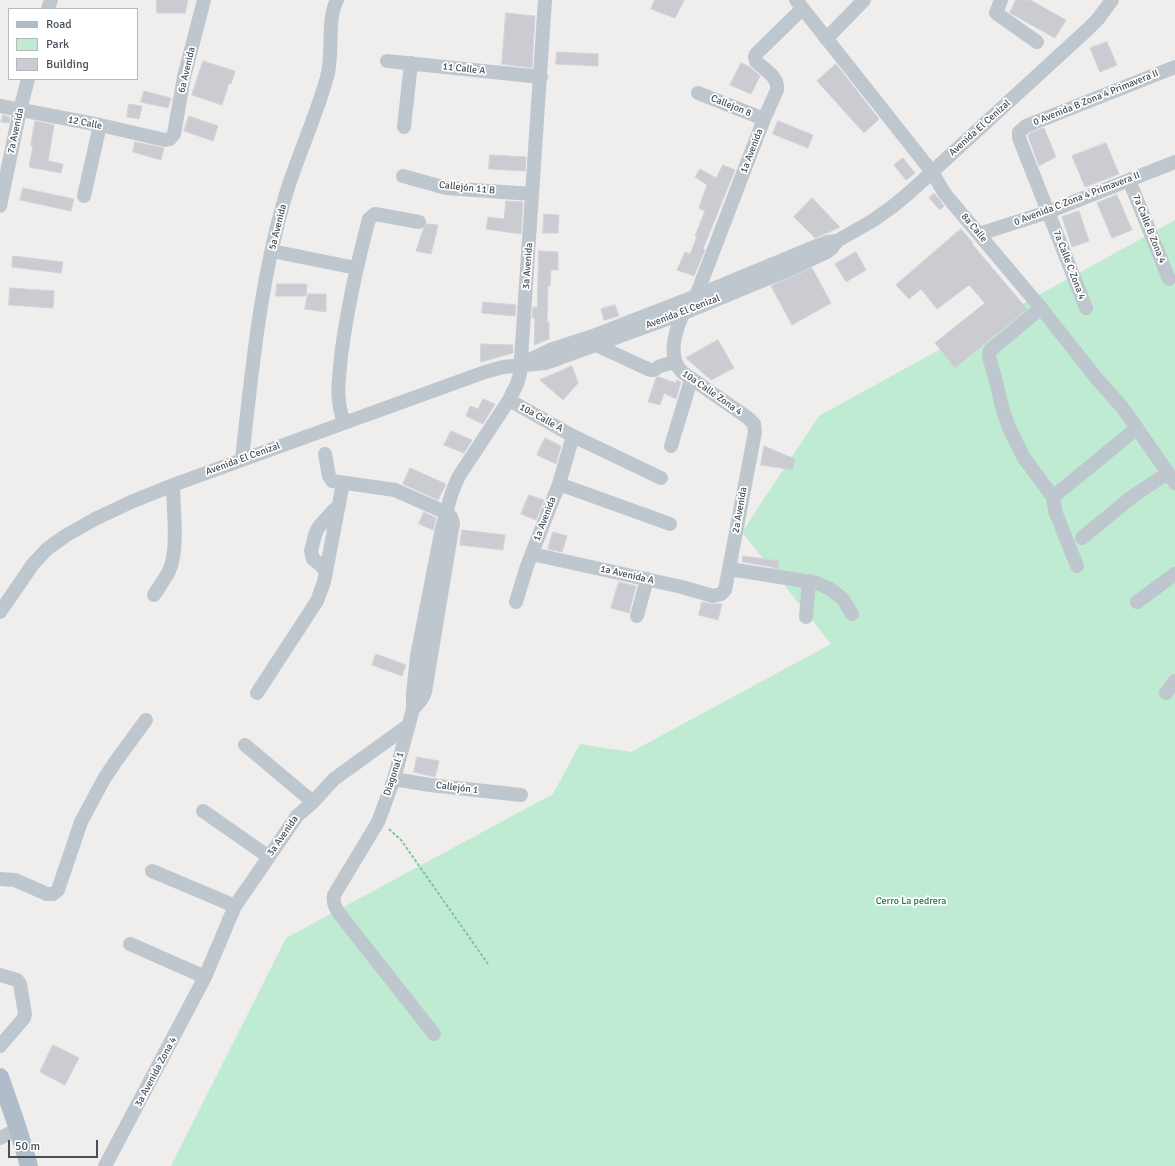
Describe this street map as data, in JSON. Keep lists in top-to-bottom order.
{
  "streets": {
    "street": [
      "11 Calle A",
      "6a Avenida",
      "0 Avenida B Zona 4 Primavera II",
      "Callejon 8",
      "12 Calle",
      "Avenida El Cenizal",
      "7a Avenida",
      "1a Avenida",
      "Callejón 11 B",
      "0 Avenida C Zona 4 Primavera II",
      "5a Avenida",
      "8a Calle",
      "7a Calle B Zona 4",
      "7a Calle C Zona 4",
      "3a Avenida",
      "10a Calle Zona 4",
      "10a Calle A",
      "2a Avenida",
      "1a Avenida A",
      "Diagonal 1",
      "Callejón 1",
      "3a Avenida Zona 4"
    ]
  },
  "crossings": [
    ["11 Calle A", "3a Avenida"],
    ["6a Avenida", "12 Calle"],
    ["0 Avenida B Zona 4 Primavera II", "7a Calle C Zona 4"],
    ["Callejon 8", "1a Avenida"],
    ["12 Calle", "7a Avenida"],
    ["Avenida El Cenizal", "1a Avenida"],
    ["Avenida El Cenizal", "5a Avenida"],
    ["Avenida El Cenizal", "8a Calle"],
    ["Avenida El Cenizal", "3a Avenida"],
    ["Avenida El Cenizal", "10a Calle Zona 4"],
    ["1a Avenida", "8a Calle"],
    ["1a Avenida", "10a Calle Zona 4"],
    ["1a Avenida", "10a Calle A"],
    ["1a Avenida", "1a Avenida A"],
    ["Callejón 11 B", "3a Avenida"],
    ["0 Avenida C Zona 4 Primavera II", "8a Calle"],
    ["0 Avenida C Zona 4 Primavera II", "7a Calle B Zona 4"],
    ["0 Avenida C Zona 4 Primavera II", "7a Calle C Zona 4"],
    ["3a Avenida", "10a Calle A"],
    ["3a Avenida", "Diagonal 1"],
    ["3a Avenida", "3a Avenida Zona 4"],
    ["10a Calle Zona 4", "2a Avenida"],
    ["2a Avenida", "1a Avenida A"],
    ["Diagonal 1", "Callejón 1"]
  ],
  "parks": ["Cerro La pedrera"],
  "legend": ["Road", "Park", "Building"],
  "scale_bar": "50 m"
}
